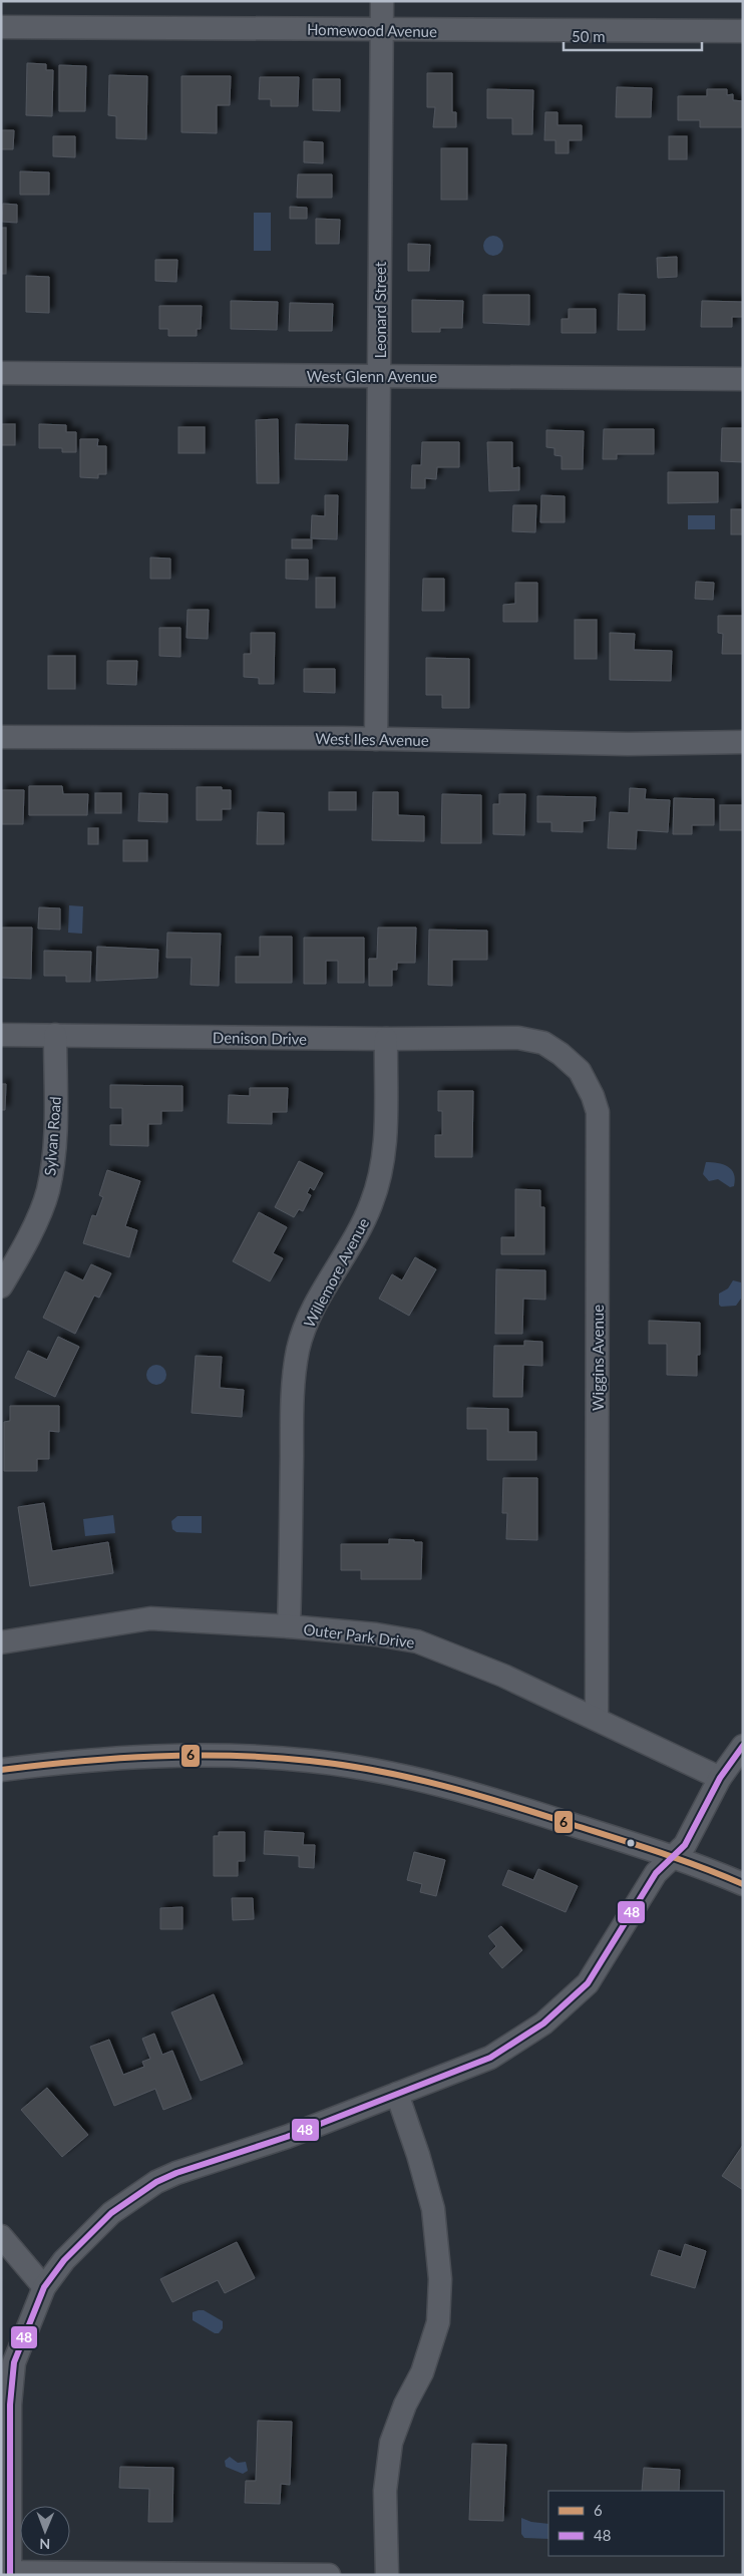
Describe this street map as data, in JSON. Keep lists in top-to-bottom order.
{
  "streets": {
    "street": [
      "Homewood Avenue",
      "Leonard Street",
      "West Glenn Avenue",
      "West Iles Avenue",
      "Denison Drive",
      "Sylvan Road",
      "Willemore Avenue",
      "Wiggins Avenue",
      "Outer Park Drive"
    ]
  },
  "crossings": [
    ["Homewood Avenue", "Leonard Street"],
    ["Leonard Street", "West Glenn Avenue"],
    ["Leonard Street", "West Iles Avenue"],
    ["Denison Drive", "Sylvan Road"],
    ["Denison Drive", "Willemore Avenue"],
    ["Denison Drive", "Wiggins Avenue"],
    ["Willemore Avenue", "Outer Park Drive"],
    ["Wiggins Avenue", "Outer Park Drive"]
  ],
  "lines": ["transit line 48", "transit line 6"],
  "legend": ["6", "48"],
  "scale_bar": "50 m",
  "north": "bottom"
}
